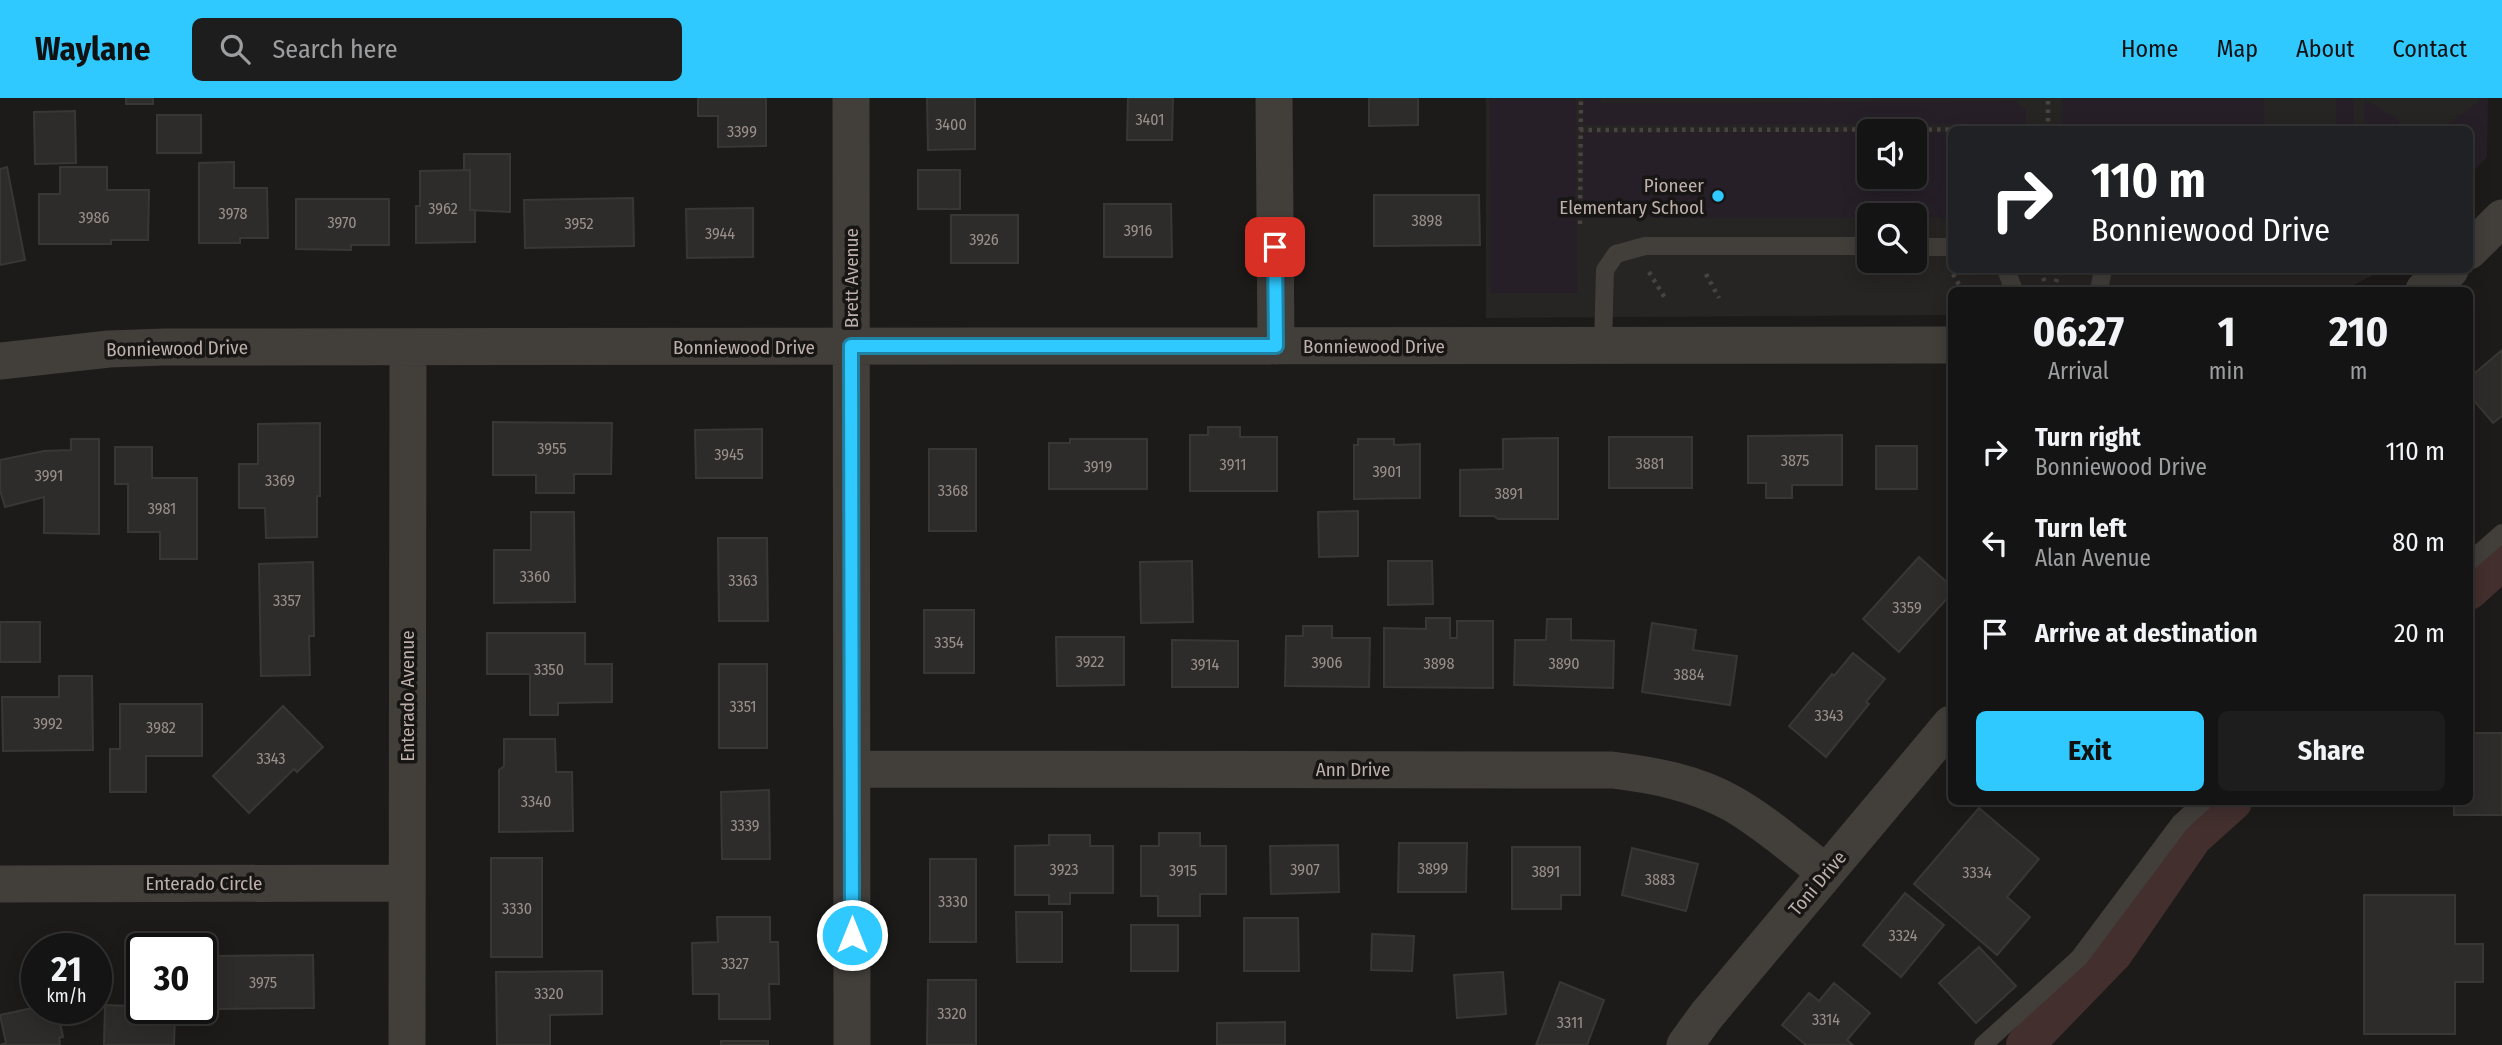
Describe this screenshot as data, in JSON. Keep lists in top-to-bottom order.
{
  "streets": {
    "street": [
      "Brett Avenue",
      "Bonniewood Drive",
      "Enterado Avenue",
      "Ann Drive",
      "Enterado Circle",
      "Toni Drive"
    ]
  },
  "crossings": [
    ["Brett Avenue", "Bonniewood Drive"],
    ["Brett Avenue", "Ann Drive"],
    ["Bonniewood Drive", "Enterado Avenue"],
    ["Enterado Avenue", "Enterado Circle"],
    ["Ann Drive", "Toni Drive"]
  ],
  "places": ["Pioneer Elementary School"],
  "house_numbers": [
    "3401",
    "3400",
    "3399",
    "3962",
    "3978",
    "3986",
    "3898",
    "3970",
    "3952",
    "3916",
    "3944",
    "3926",
    "3955",
    "3945",
    "3875",
    "3881",
    "3911",
    "3919",
    "3901",
    "3991",
    "3369",
    "3368",
    "3891",
    "3981",
    "3360",
    "3363",
    "3357",
    "3359",
    "3354",
    "3922",
    "3906",
    "3898",
    "3890",
    "3914",
    "3350",
    "3884",
    "3351",
    "3343",
    "3992",
    "3982",
    "3343",
    "3340",
    "3339",
    "3899",
    "3923",
    "3907",
    "3915",
    "3891",
    "3334",
    "3883",
    "3330",
    "3330",
    "3324",
    "3327",
    "3975",
    "3320",
    "3320",
    "3314",
    "3311"
  ],
  "page": {
    "header": "Waylane",
    "search": "Search here",
    "nav": [
      "Home",
      "Map",
      "About",
      "Contact"
    ],
    "turn": ["110 m", "Bonniewood Drive"],
    "eta": [
      "06:27",
      "Arrival",
      "1",
      "min",
      "210",
      "m"
    ],
    "list": [
      {
        "name": "Turn right",
        "note": "Bonniewood Drive",
        "value": "110 m"
      },
      {
        "name": "Turn left",
        "note": "Alan Avenue",
        "value": "80 m"
      },
      {
        "name": "Arrive at destination",
        "value": "20 m"
      }
    ],
    "buttons": ["Exit", "Share"],
    "speed": "21 km/h",
    "limit": "30"
  }
}
